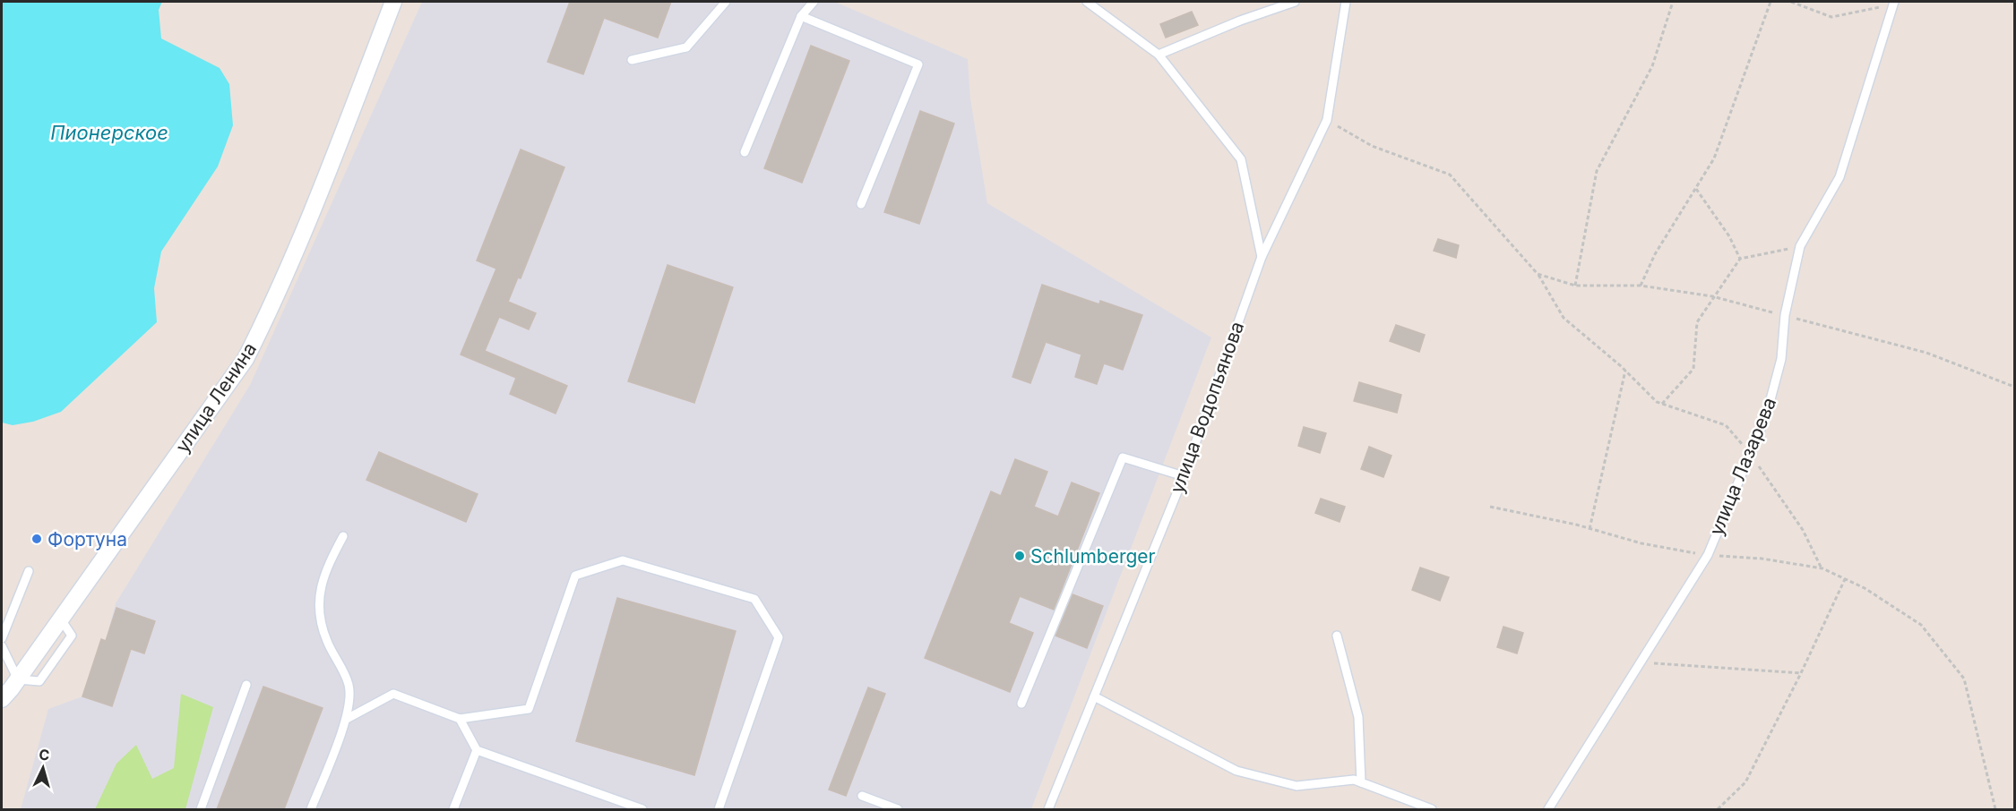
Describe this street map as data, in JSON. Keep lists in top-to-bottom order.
{
  "streets": {
    "street": ["улица Ленина"],
    "lane": ["улица Водопьянова", "улица Лазарева"]
  },
  "water": ["Пионерское"],
  "places": ["Фортуна", "Schlumberger"],
  "north": "top"
}
